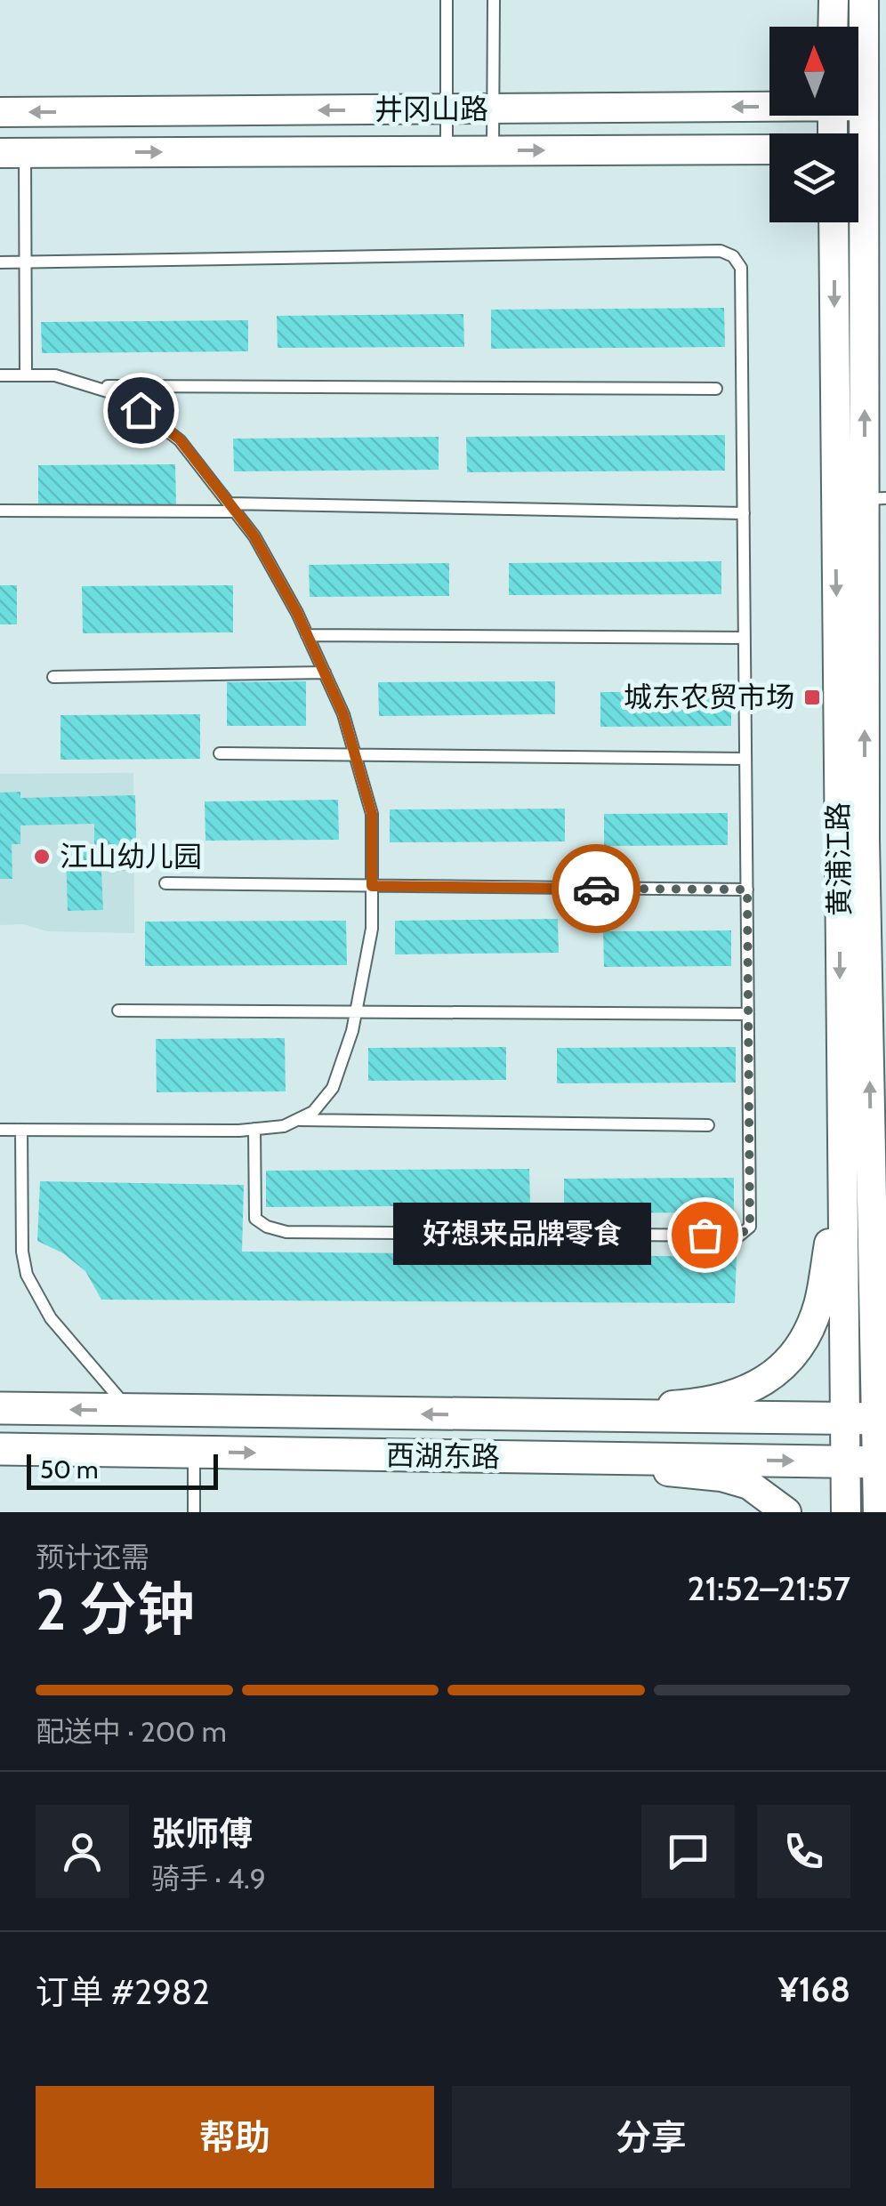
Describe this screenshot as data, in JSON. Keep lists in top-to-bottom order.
{
  "streets": {
    "main road": ["西湖东路"],
    "street": ["井冈山路", "黄浦江路"]
  },
  "crossings": [
    ["井冈山路", "黄浦江路"],
    ["黄浦江路", "西湖东路"]
  ],
  "places": {
    "transit": ["城东农贸市场"],
    "other": ["江山幼儿园", "好想来品牌零食"]
  },
  "scale_bar": "50 m",
  "north": "top",
  "page": {
    "bubble": "好想来品牌零食",
    "scale": "50 m",
    "heading": ["2 分钟", "预计还需", "21:52–21:57"],
    "panel": [
      "张师傅",
      "骑手 · 4.9",
      "订单 #2982",
      "¥168"
    ],
    "bar": "配送中 · 200 m",
    "buttons": ["帮助", "分享"]
  }
}
